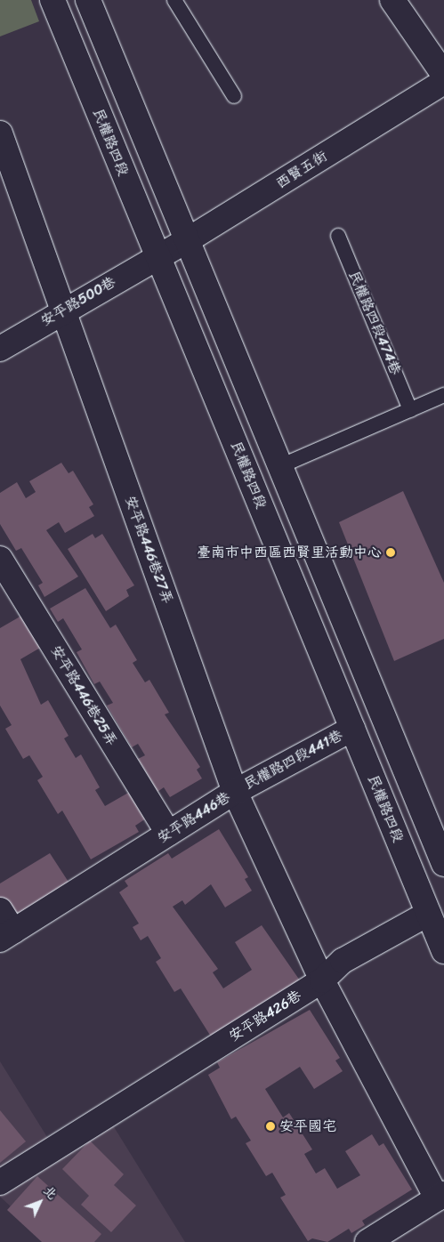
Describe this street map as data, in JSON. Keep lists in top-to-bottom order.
{
  "streets": {
    "street": [
      "民權路四段",
      "西賢五街",
      "安平路500巷",
      "安平路446巷27弄",
      "安平路446巷25弄",
      "民權路四段441巷",
      "安平路446巷",
      "安平路426巷"
    ],
    "lane": ["民權路四段474巷"]
  },
  "crossings": [
    ["民權路四段", "西賢五街"],
    ["民權路四段", "安平路500巷"],
    ["民權路四段", "民權路四段441巷"],
    ["民權路四段", "安平路426巷"],
    ["西賢五街", "安平路500巷"],
    ["安平路500巷", "安平路446巷27弄"],
    ["安平路446巷27弄", "民權路四段441巷"],
    ["安平路446巷27弄", "安平路446巷"],
    ["安平路446巷25弄", "安平路446巷"],
    ["民權路四段441巷", "安平路446巷"],
    ["安平路446巷", "安平路426巷"]
  ],
  "places": ["臺南市中西區西賢里活動中心", "安平國宅"],
  "north": "top right"
}
